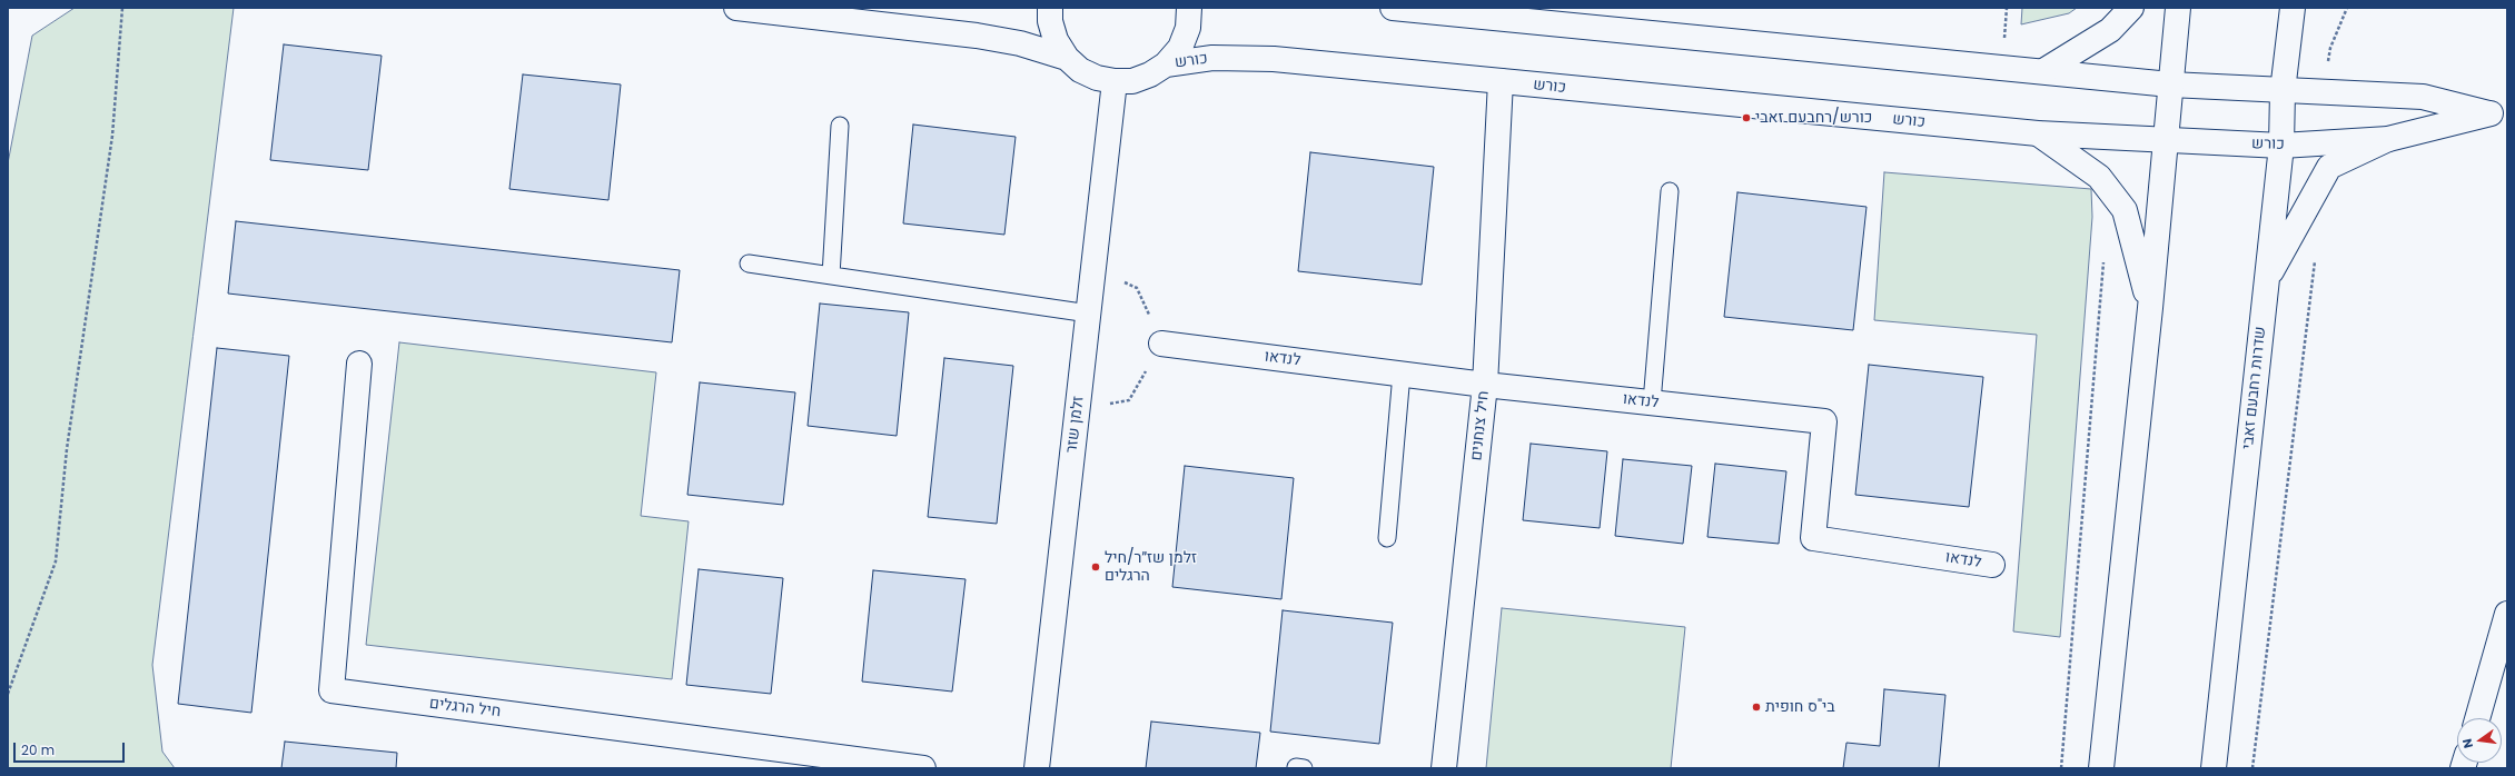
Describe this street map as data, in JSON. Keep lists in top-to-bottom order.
{
  "streets": {
    "street": [
      "כורש",
      "לנדאו",
      "שדרות רחבעם זאבי",
      "זלמן שזר",
      "חיל צנחנים",
      "חיל הרגלים"
    ]
  },
  "crossings": [
    ["כורש", "שדרות רחבעם זאבי"],
    ["כורש", "חיל צנחנים"],
    ["לנדאו", "חיל צנחנים"]
  ],
  "places": ["כורש/רחבעם זאבי", "זלמן שז״ר/חיל הרגלים", "בי\"ס חופית"],
  "scale_bar": "20 m",
  "north": "left"
}
